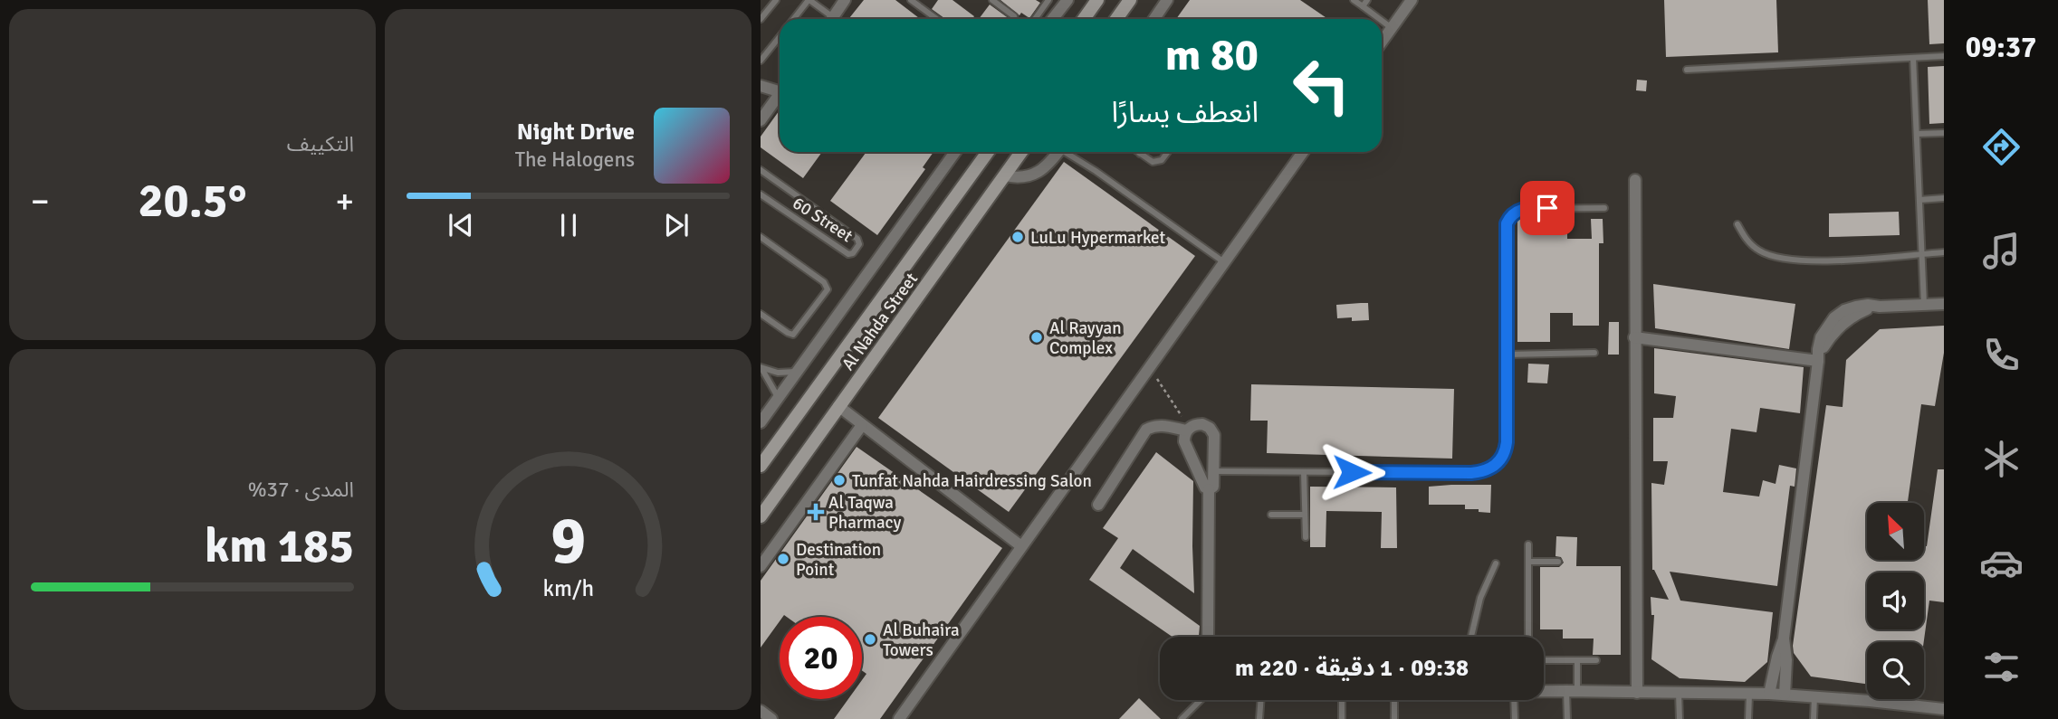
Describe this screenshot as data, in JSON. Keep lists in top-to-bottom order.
{
  "streets": {
    "main road": ["Al Nahda Street"],
    "lane": ["60 Street"]
  },
  "places": {
    "other": [
      "LuLu Hypermarket",
      "Al Rayyan Complex",
      "Tunfat Nahda Hairdressing Salon",
      "Destination Point",
      "Al Buhaira Towers"
    ],
    "health": ["Al Taqwa Pharmacy"]
  },
  "north": "top left",
  "page": {
    "tabs": "09:37",
    "tile": [
      "التكييف",
      ["المدى · 37%", "185 km"]
    ],
    "turn": ["80 m", "انعطف يسارًا"],
    "song": ["Night Drive", "The Halogens"],
    "heat": ["−", "20.5°", "+"],
    "limit": "20",
    "trip": "09:38 · 1 دقيقة · 220 m",
    "gauge": ["9", "km/h"]
  }
}
